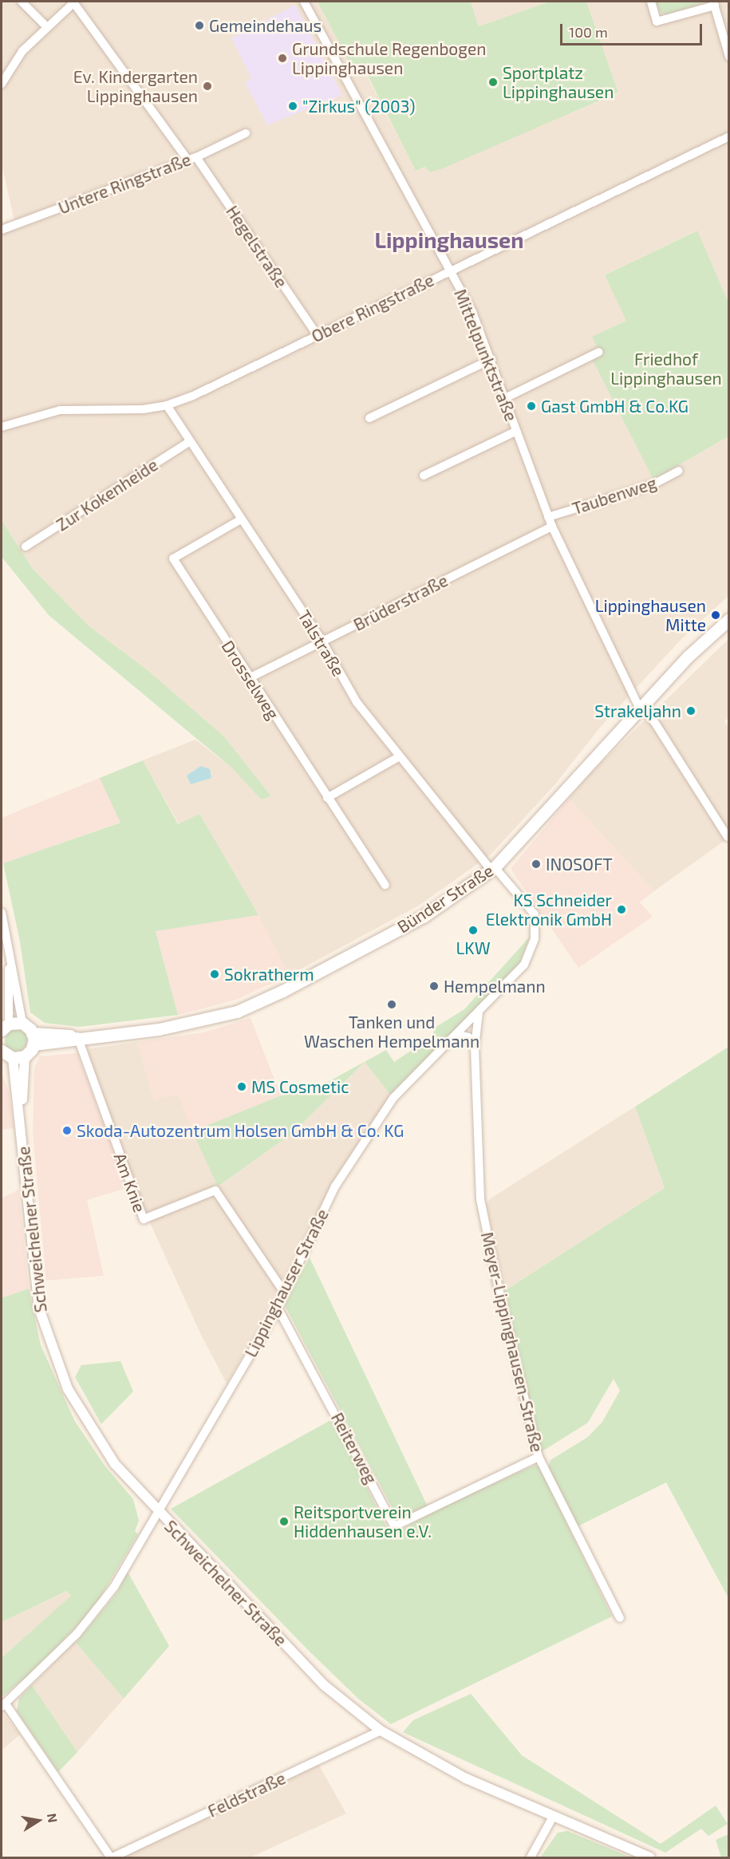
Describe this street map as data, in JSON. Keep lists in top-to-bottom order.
{
  "streets": {
    "main road": ["Bünder Straße"],
    "street": [
      "Untere Ringstraße",
      "Hegelstraße",
      "Obere Ringstraße",
      "Mittelpunktstraße",
      "Zur Kokenheide",
      "Taubenweg",
      "Brüderstraße",
      "Talstraße",
      "Drosselweg",
      "Am Knie",
      "Schweichelner Straße",
      "Lippinghauser Straße",
      "Meyer-Lippinghausen-Straße",
      "Reiterweg",
      "Feldstraße"
    ]
  },
  "crossings": [
    ["Untere Ringstraße", "Hegelstraße"],
    ["Hegelstraße", "Obere Ringstraße"],
    ["Obere Ringstraße", "Mittelpunktstraße"],
    ["Obere Ringstraße", "Talstraße"],
    ["Mittelpunktstraße", "Taubenweg"],
    ["Mittelpunktstraße", "Brüderstraße"],
    ["Mittelpunktstraße", "Bünder Straße"],
    ["Zur Kokenheide", "Talstraße"],
    ["Brüderstraße", "Talstraße"],
    ["Brüderstraße", "Drosselweg"],
    ["Talstraße", "Drosselweg"],
    ["Talstraße", "Bünder Straße"],
    ["Talstraße", "Lippinghauser Straße"],
    ["Bünder Straße", "Am Knie"],
    ["Bünder Straße", "Lippinghauser Straße"],
    ["Am Knie", "Lippinghauser Straße"],
    ["Schweichelner Straße", "Lippinghauser Straße"],
    ["Schweichelner Straße", "Feldstraße"],
    ["Lippinghauser Straße", "Meyer-Lippinghausen-Straße"],
    ["Lippinghauser Straße", "Reiterweg"],
    ["Meyer-Lippinghausen-Straße", "Reiterweg"]
  ],
  "districts": ["Lippinghausen"],
  "parks": ["Friedhof Lippinghausen"],
  "places": [
    "Gemeindehaus",
    "Grundschule Regenbogen Lippinghausen",
    "Sportplatz Lippinghausen",
    "Ev. Kindergarten Lippinghausen",
    "\"Zirkus\" (2003)",
    "Gast GmbH & Co.KG",
    "Lippinghausen Mitte",
    "Strakeljahn",
    "INOSOFT",
    "KS Schneider Elektronik GmbH",
    "LKW",
    "Sokratherm",
    "Hempelmann",
    "Tanken und Waschen Hempelmann",
    "MS Cosmetic",
    "Skoda-Autozentrum Holsen GmbH & Co. KG",
    "Reitsportverein Hiddenhausen e.V."
  ],
  "scale_bar": "100 m",
  "north": "right"
}
